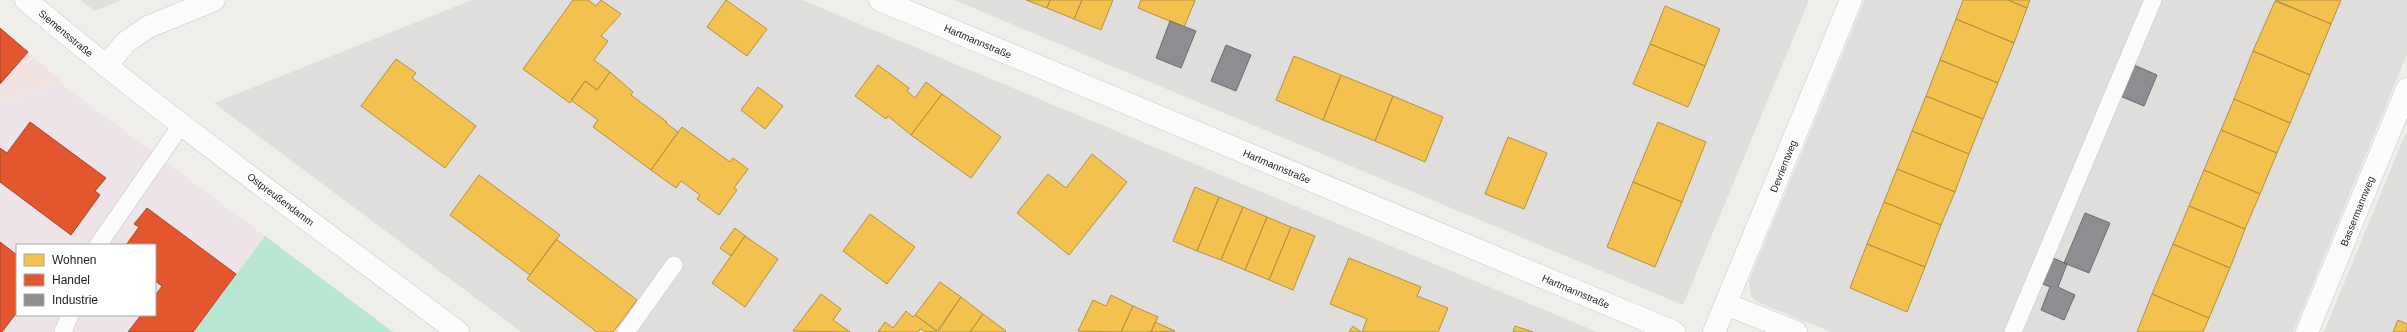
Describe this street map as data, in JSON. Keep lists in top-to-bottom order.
{
  "streets": {
    "street": [
      "Siemensstraße",
      "Hartmannstraße",
      "Devrientweg",
      "Ostpreußendamm",
      "Bassermannweg"
    ]
  },
  "crossings": [
    ["Siemensstraße", "Ostpreußendamm"]
  ],
  "legend": ["Wohnen", "Handel", "Industrie"]
}
